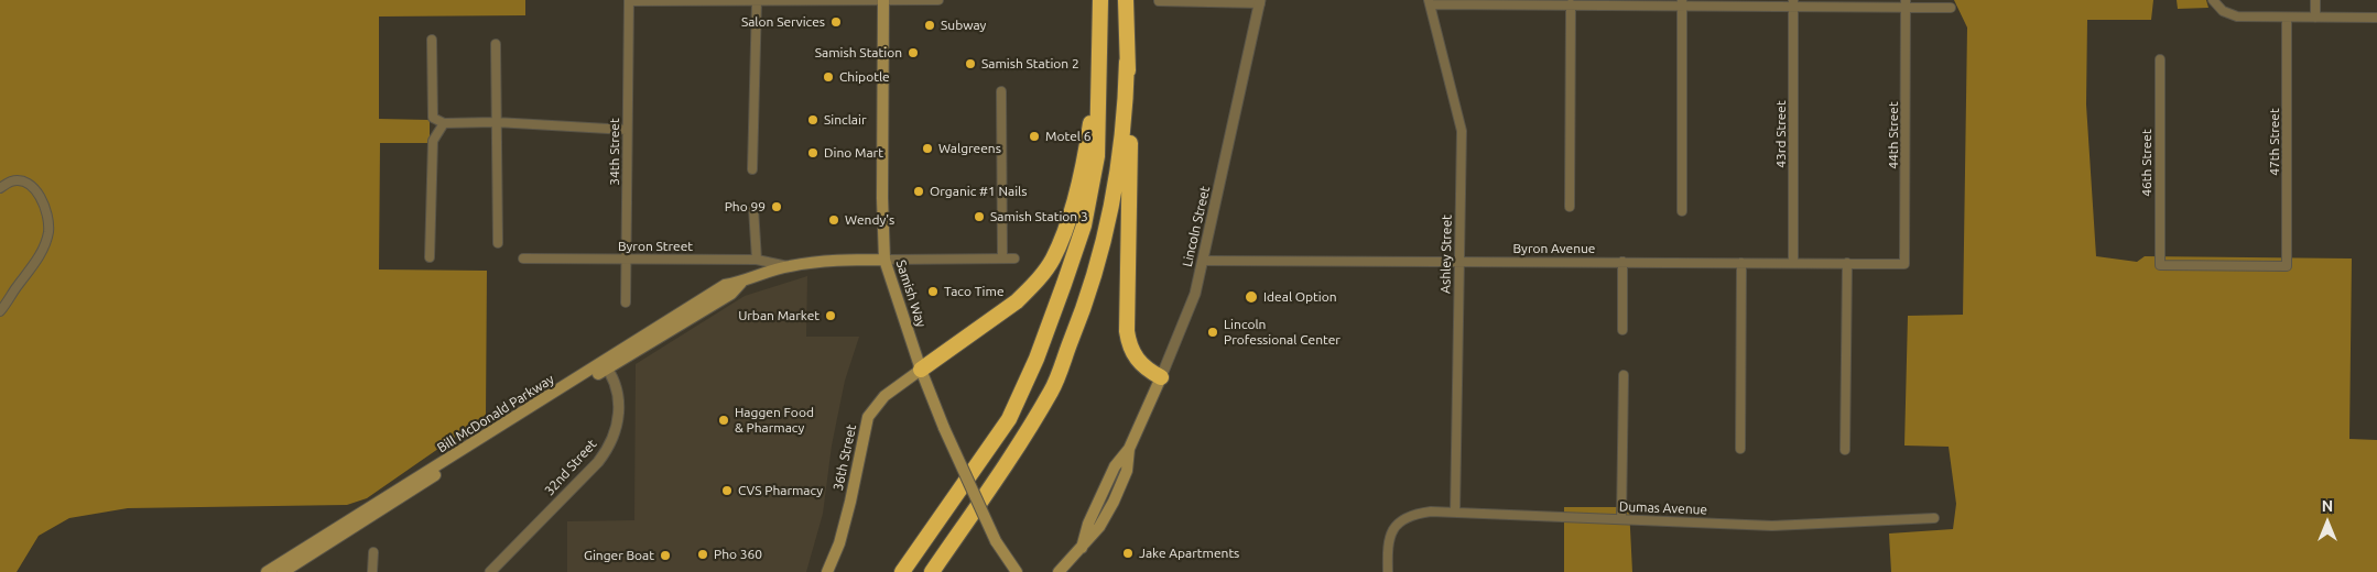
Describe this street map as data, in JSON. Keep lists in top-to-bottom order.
{
  "streets": {
    "main road": [
      "Lincoln Street",
      "Samish Way",
      "Bill McDonald Parkway",
      "36th Street"
    ],
    "street": [
      "43rd Street",
      "44th Street",
      "47th Street",
      "34th Street",
      "46th Street",
      "Byron Street",
      "Byron Avenue",
      "Ashley Street",
      "32nd Street",
      "Dumas Avenue"
    ]
  },
  "crossings": [
    ["43rd Street", "Byron Avenue"],
    ["44th Street", "Byron Avenue"],
    ["47th Street", "46th Street"],
    ["34th Street", "Byron Street"],
    ["Lincoln Street", "Byron Avenue"],
    ["Byron Street", "Bill McDonald Parkway"],
    ["Byron Avenue", "Ashley Street"],
    ["Ashley Street", "Dumas Avenue"],
    ["Samish Way", "Bill McDonald Parkway"],
    ["Samish Way", "36th Street"],
    ["Bill McDonald Parkway", "32nd Street"]
  ],
  "places": [
    "Salon Services",
    "Subway",
    "Samish Station",
    "Samish Station 2",
    "Chipotle",
    "Sinclair",
    "Motel 6",
    "Walgreens",
    "Dino Mart",
    "Organic #1 Nails",
    "Pho 99",
    "Samish Station 3",
    "Wendy's",
    "Taco Time",
    "Ideal Option",
    "Urban Market",
    "Lincoln Professional Center",
    "Haggen Food & Pharmacy",
    "CVS Pharmacy",
    "Jake Apartments",
    "Pho 360",
    "Ginger Boat"
  ],
  "north": "top"
}
